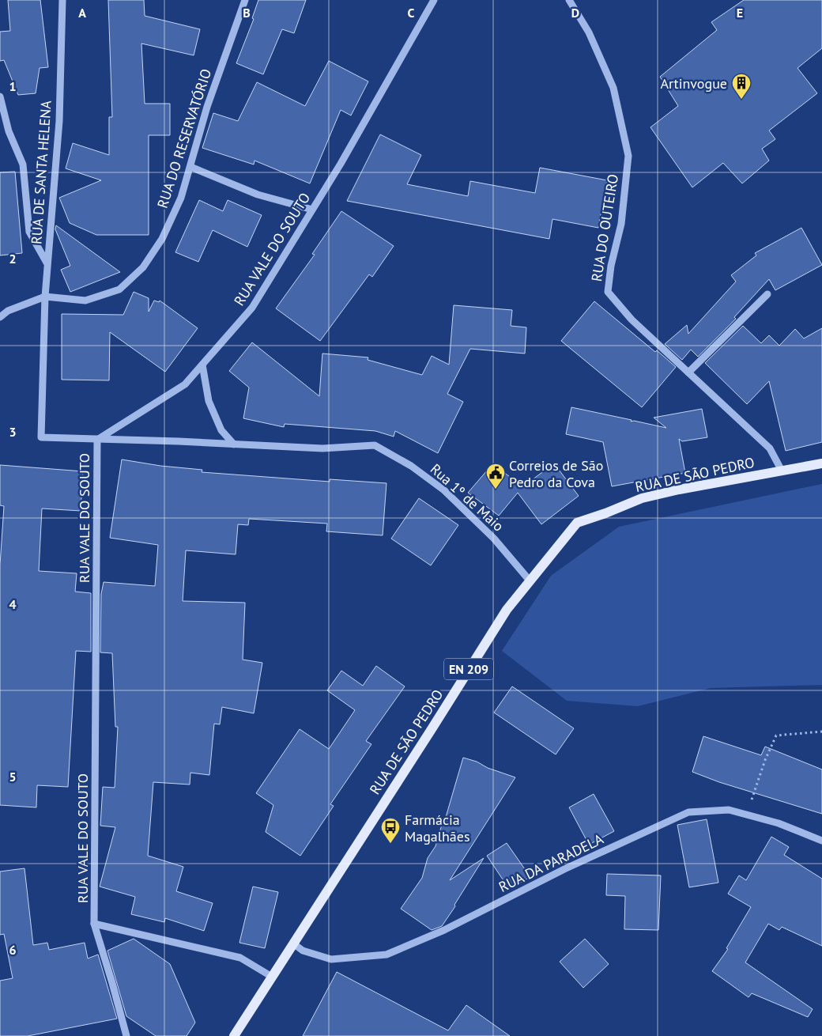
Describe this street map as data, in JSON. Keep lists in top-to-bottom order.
{
  "streets": {
    "main road": ["RUA DE SÃO PEDRO", "EN 209"],
    "street": [
      "RUA DO RESERVATÓRIO",
      "RUA DE SANTA HELENA",
      "RUA DO OUTEIRO",
      "RUA VALE DO SOUTO",
      "Rua 1º de Maio",
      "RUA DA PARADELA"
    ]
  },
  "crossings": [
    ["RUA DO RESERVATÓRIO", "RUA DE SANTA HELENA"],
    ["RUA DE SANTA HELENA", "RUA VALE DO SOUTO"],
    ["RUA DE SANTA HELENA", "Rua 1º de Maio"],
    ["RUA DO OUTEIRO", "RUA DE SÃO PEDRO"],
    ["RUA VALE DO SOUTO", "Rua 1º de Maio"],
    ["RUA DE SÃO PEDRO", "Rua 1º de Maio"],
    ["RUA DE SÃO PEDRO", "RUA DA PARADELA"]
  ],
  "places": {
    "building": ["Artinvogue"],
    "public building": ["Correios de São Pedro da Cova"],
    "bus stop": ["Farmácia Magalhães"]
  },
  "grid": {
    "columns": [
      "A",
      "B",
      "C",
      "D",
      "E"
    ],
    "rows": [
      "1",
      "2",
      "3",
      "4",
      "5",
      "6"
    ]
  }
}
